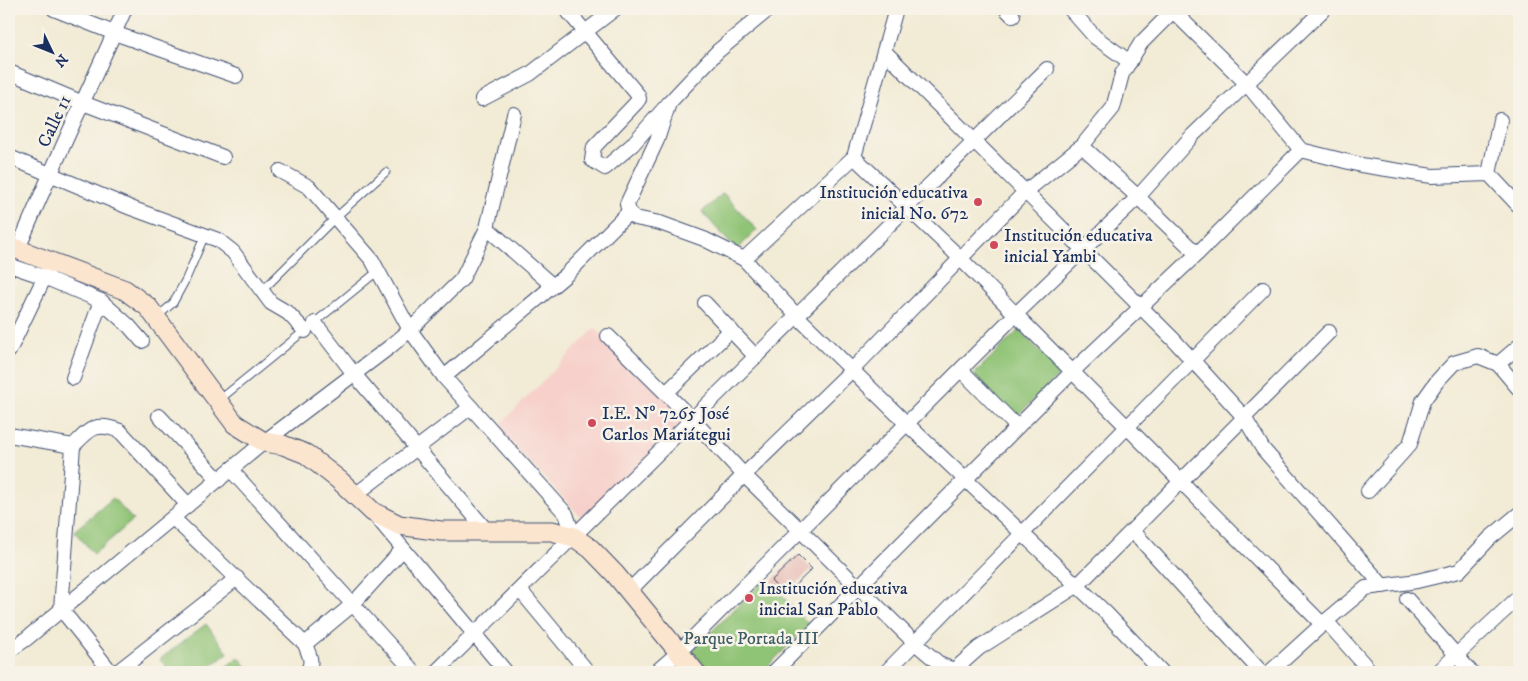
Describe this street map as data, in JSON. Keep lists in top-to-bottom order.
{
  "streets": {
    "street": ["Calle 11"]
  },
  "parks": ["Parque Portada III"],
  "places": [
    "Institución educativa inicial No. 672",
    "Institución educativa inicial Yambi",
    "I.E. Nº 7265 José Carlos Mariátegui",
    "Institución educativa inicial San Pablo"
  ],
  "north": "bottom right"
}
